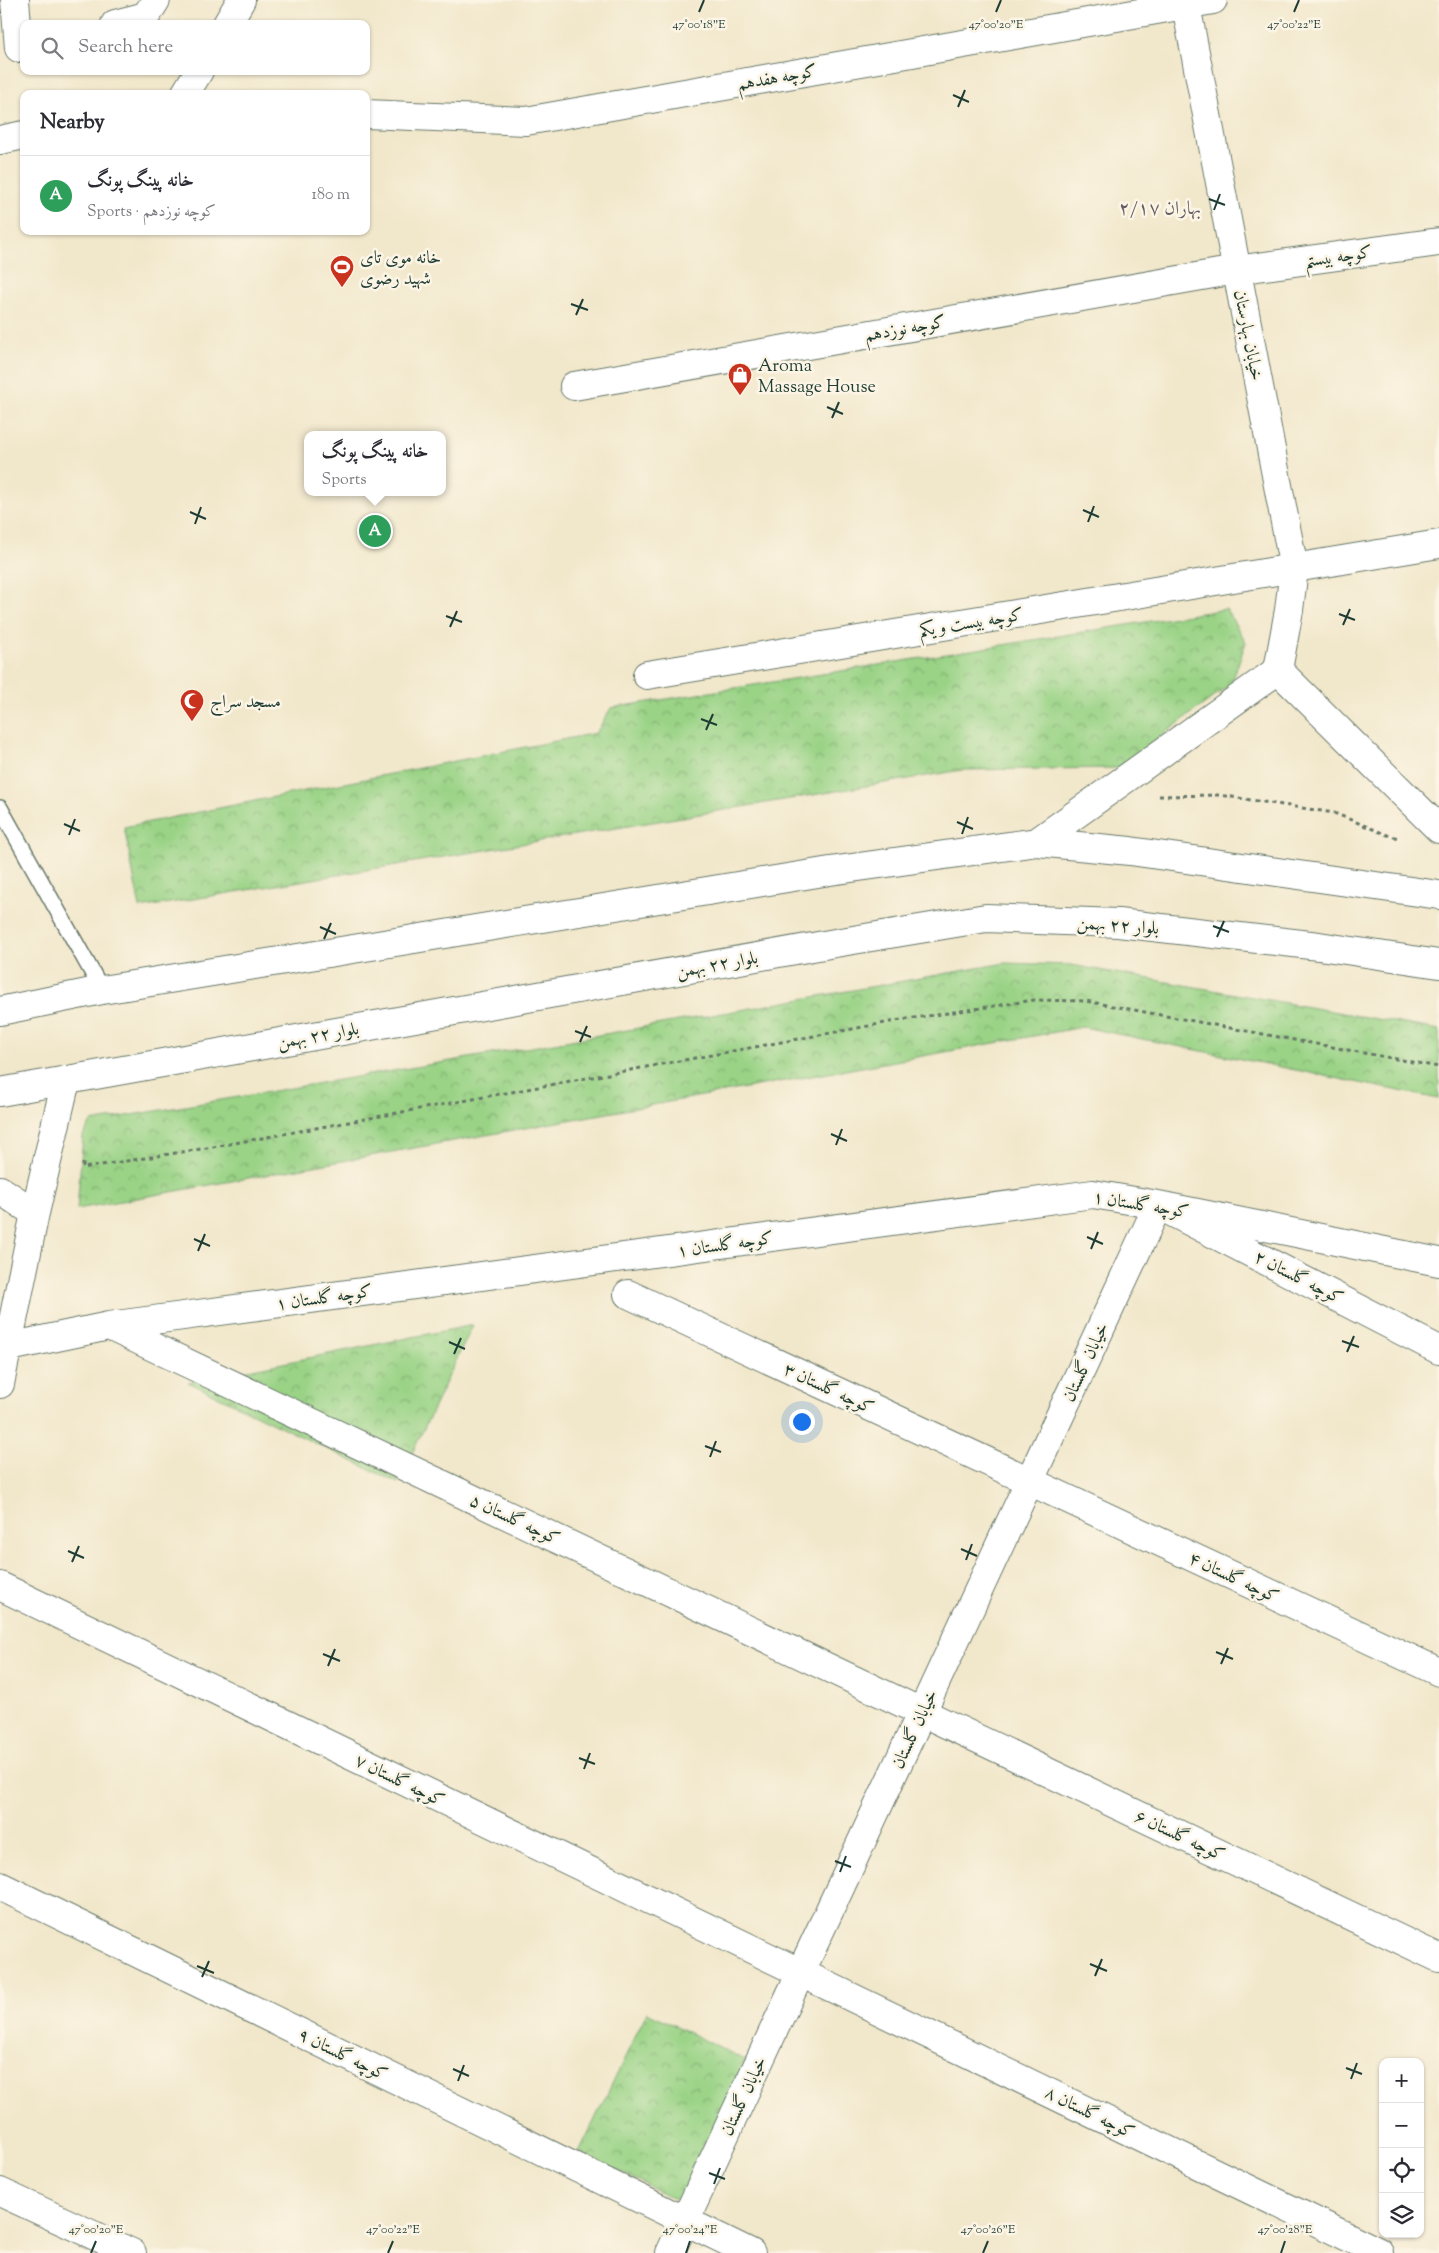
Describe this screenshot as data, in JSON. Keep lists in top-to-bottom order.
{
  "streets": {
    "street": [
      "کوچه هفدهم",
      "کوچه بیستم",
      "کوچه نوزدهم",
      "خیابان بهارستان",
      "کوچه بیست و یکم",
      "بلوار ۲۲ بهمن",
      "کوچه گلستان ۱",
      "کوچه گلستان ۲",
      "خیابان گلستان",
      "کوچه گلستان ۳",
      "کوچه گلستان ۵",
      "کوچه گلستان ۴",
      "کوچه گلستان ۷",
      "کوچه گلستان ۶",
      "کوچه گلستان ۹",
      "کوچه گلستان ۸"
    ]
  },
  "crossings": [
    ["کوچه هفدهم", "خیابان بهارستان"],
    ["کوچه بیستم", "کوچه نوزدهم"],
    ["کوچه بیستم", "خیابان بهارستان"],
    ["کوچه نوزدهم", "خیابان بهارستان"],
    ["خیابان بهارستان", "کوچه بیست و یکم"],
    ["کوچه گلستان ۱", "کوچه گلستان ۲"],
    ["کوچه گلستان ۱", "خیابان گلستان"],
    ["کوچه گلستان ۱", "کوچه گلستان ۵"],
    ["کوچه گلستان ۲", "خیابان گلستان"],
    ["خیابان گلستان", "کوچه گلستان ۳"],
    ["خیابان گلستان", "کوچه گلستان ۵"],
    ["خیابان گلستان", "کوچه گلستان ۴"],
    ["خیابان گلستان", "کوچه گلستان ۷"],
    ["خیابان گلستان", "کوچه گلستان ۶"],
    ["خیابان گلستان", "کوچه گلستان ۹"],
    ["خیابان گلستان", "کوچه گلستان ۸"],
    ["کوچه گلستان ۳", "کوچه گلستان ۴"],
    ["کوچه گلستان ۵", "کوچه گلستان ۶"],
    ["کوچه گلستان ۷", "کوچه گلستان ۸"]
  ],
  "districts": ["۲/۱۷ بهاران"],
  "places": {
    "sports": ["خانه موی تای شهید رضوی"],
    "shop": ["Aroma Massage House"],
    "mosque": ["مسجد سراج"]
  },
  "page": {
    "search": "Search here",
    "heading": "Nearby",
    "list": [
      {
        "mark": "A",
        "name": "خانه پینگ پونگ",
        "note": "Sports · کوچه نوزدهم",
        "value": "180 m"
      }
    ],
    "popup": ["خانه پینگ پونگ", "Sports"],
    "pins": "A",
    "map_buttons": ["+", "−"]
  },
  "coordinates": [
    "47°00'18\"E",
    "47°00'20\"E",
    "47°00'22\"E",
    "47°00'24\"E",
    "47°00'26\"E",
    "47°00'28\"E"
  ]
}
